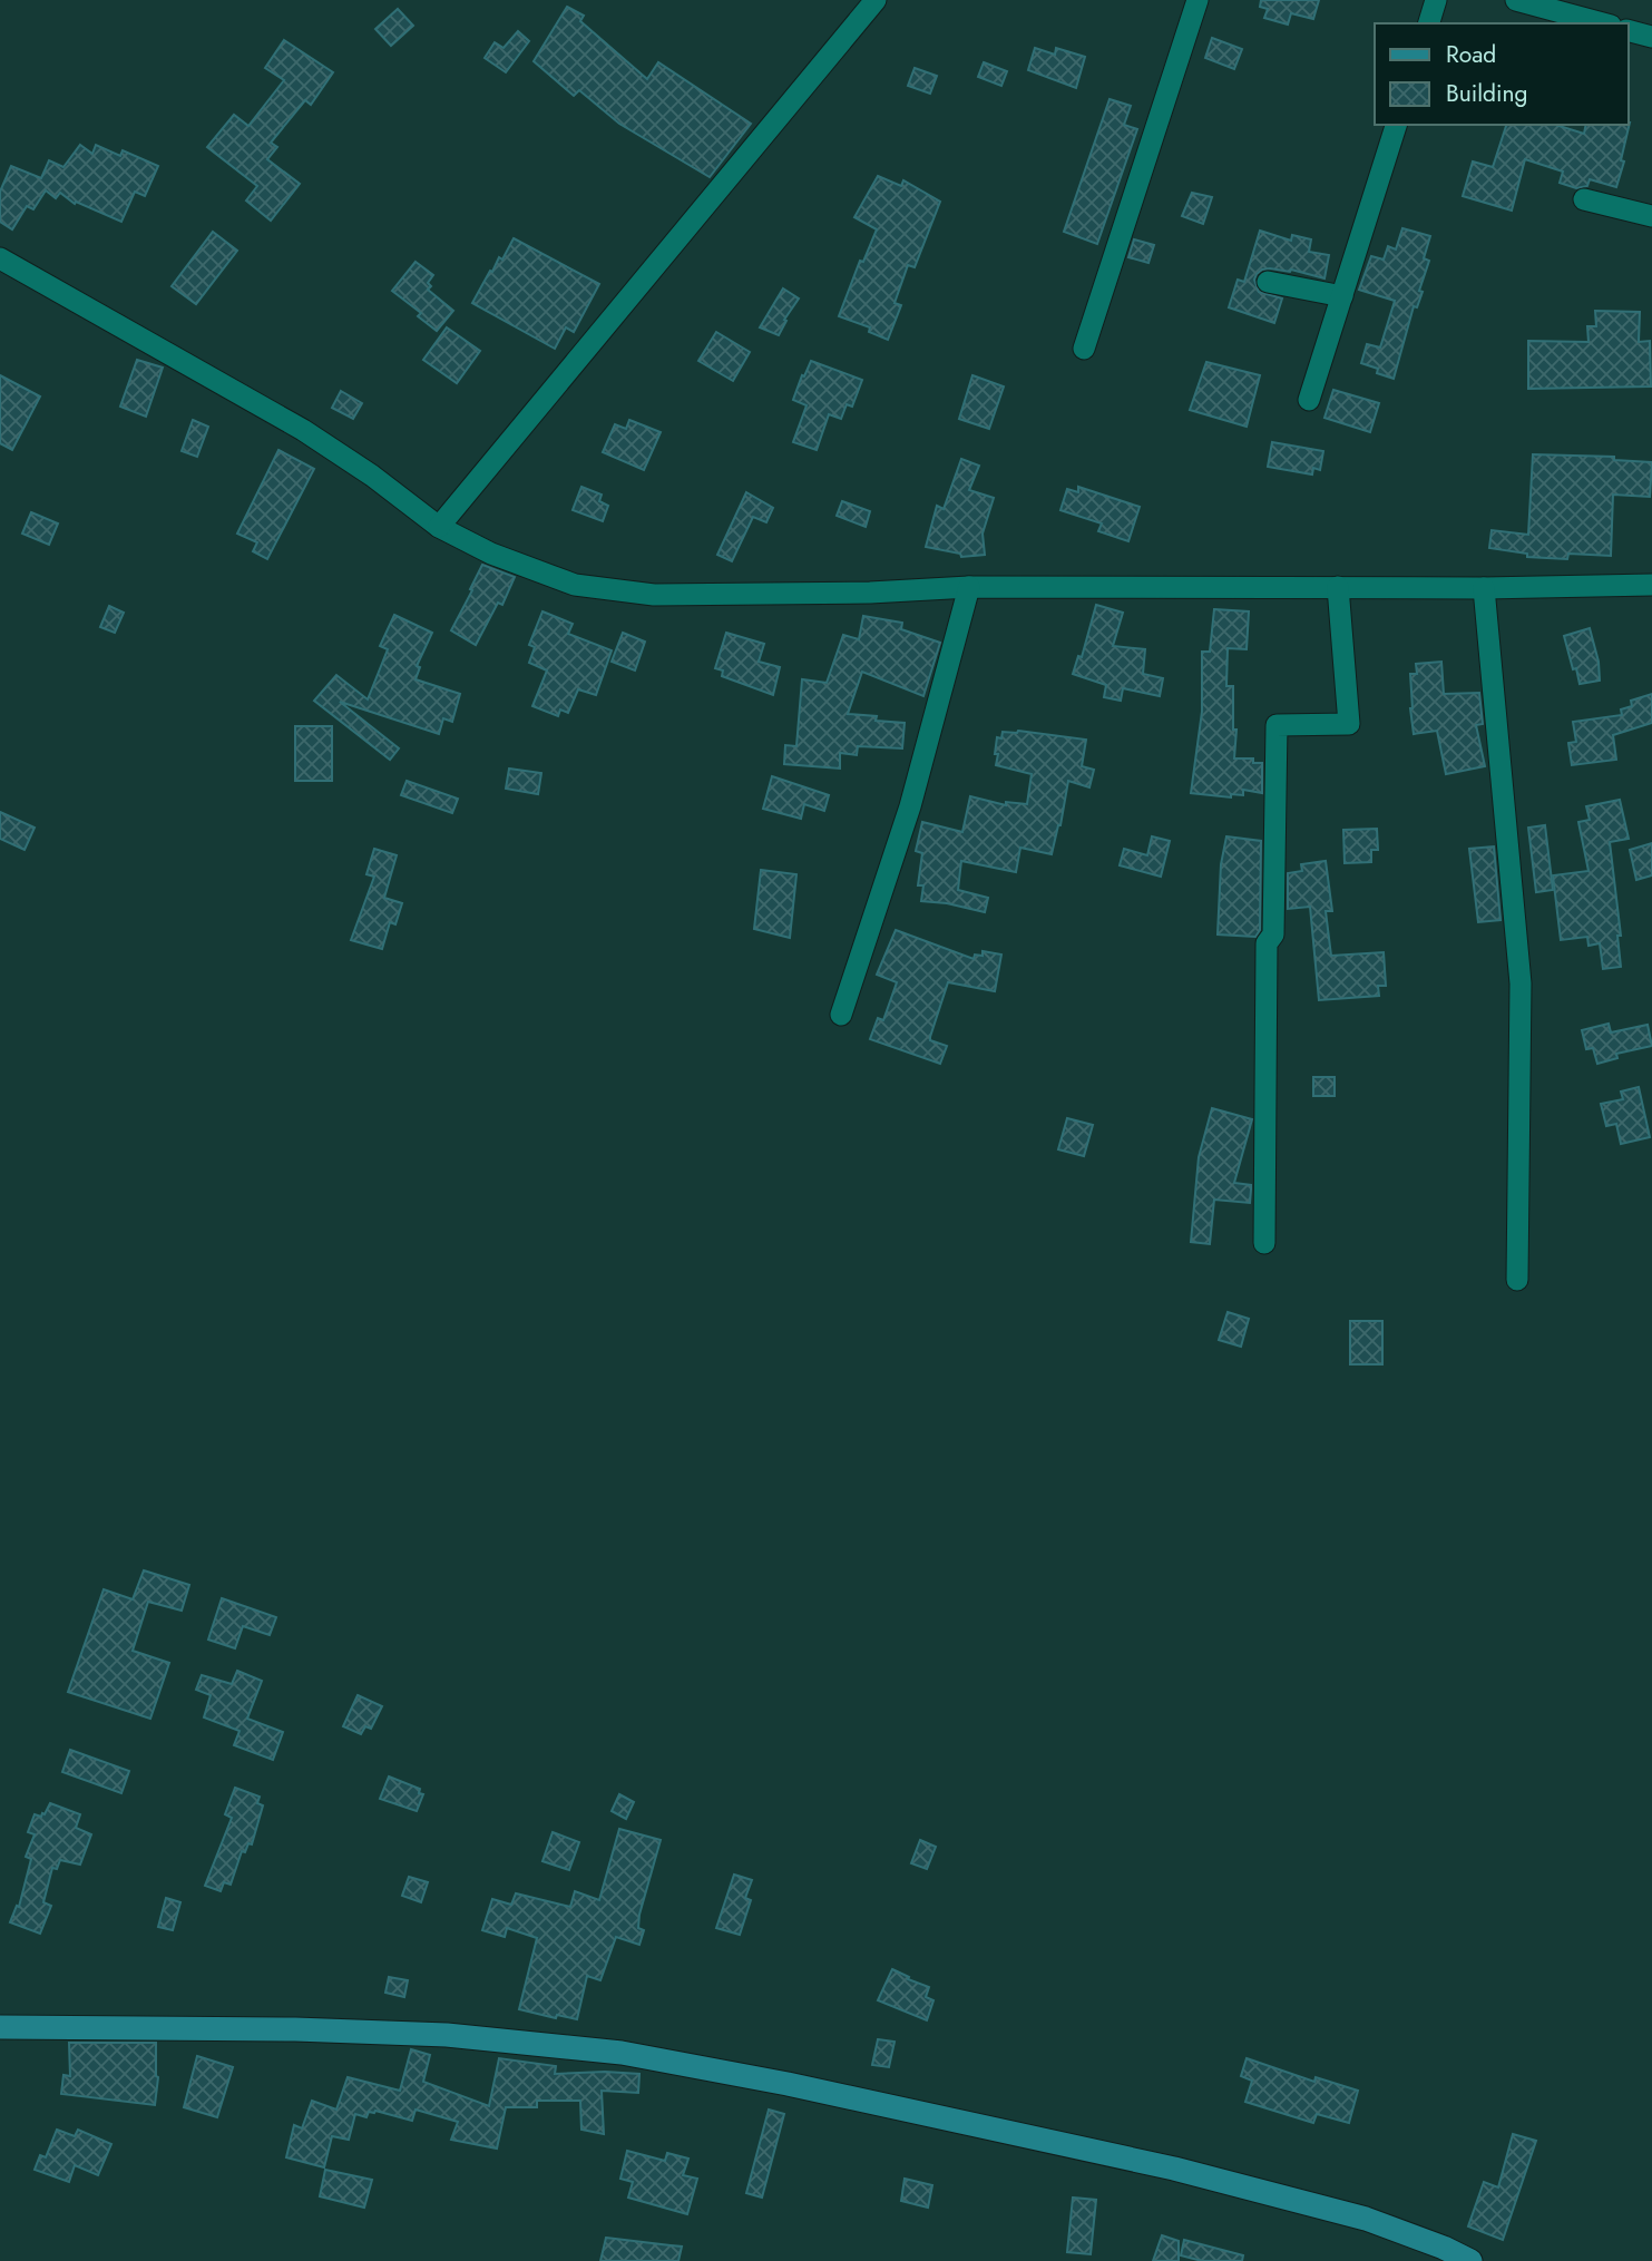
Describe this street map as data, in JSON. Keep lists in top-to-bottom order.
{
  "legend": ["Road", "Building"]
}
